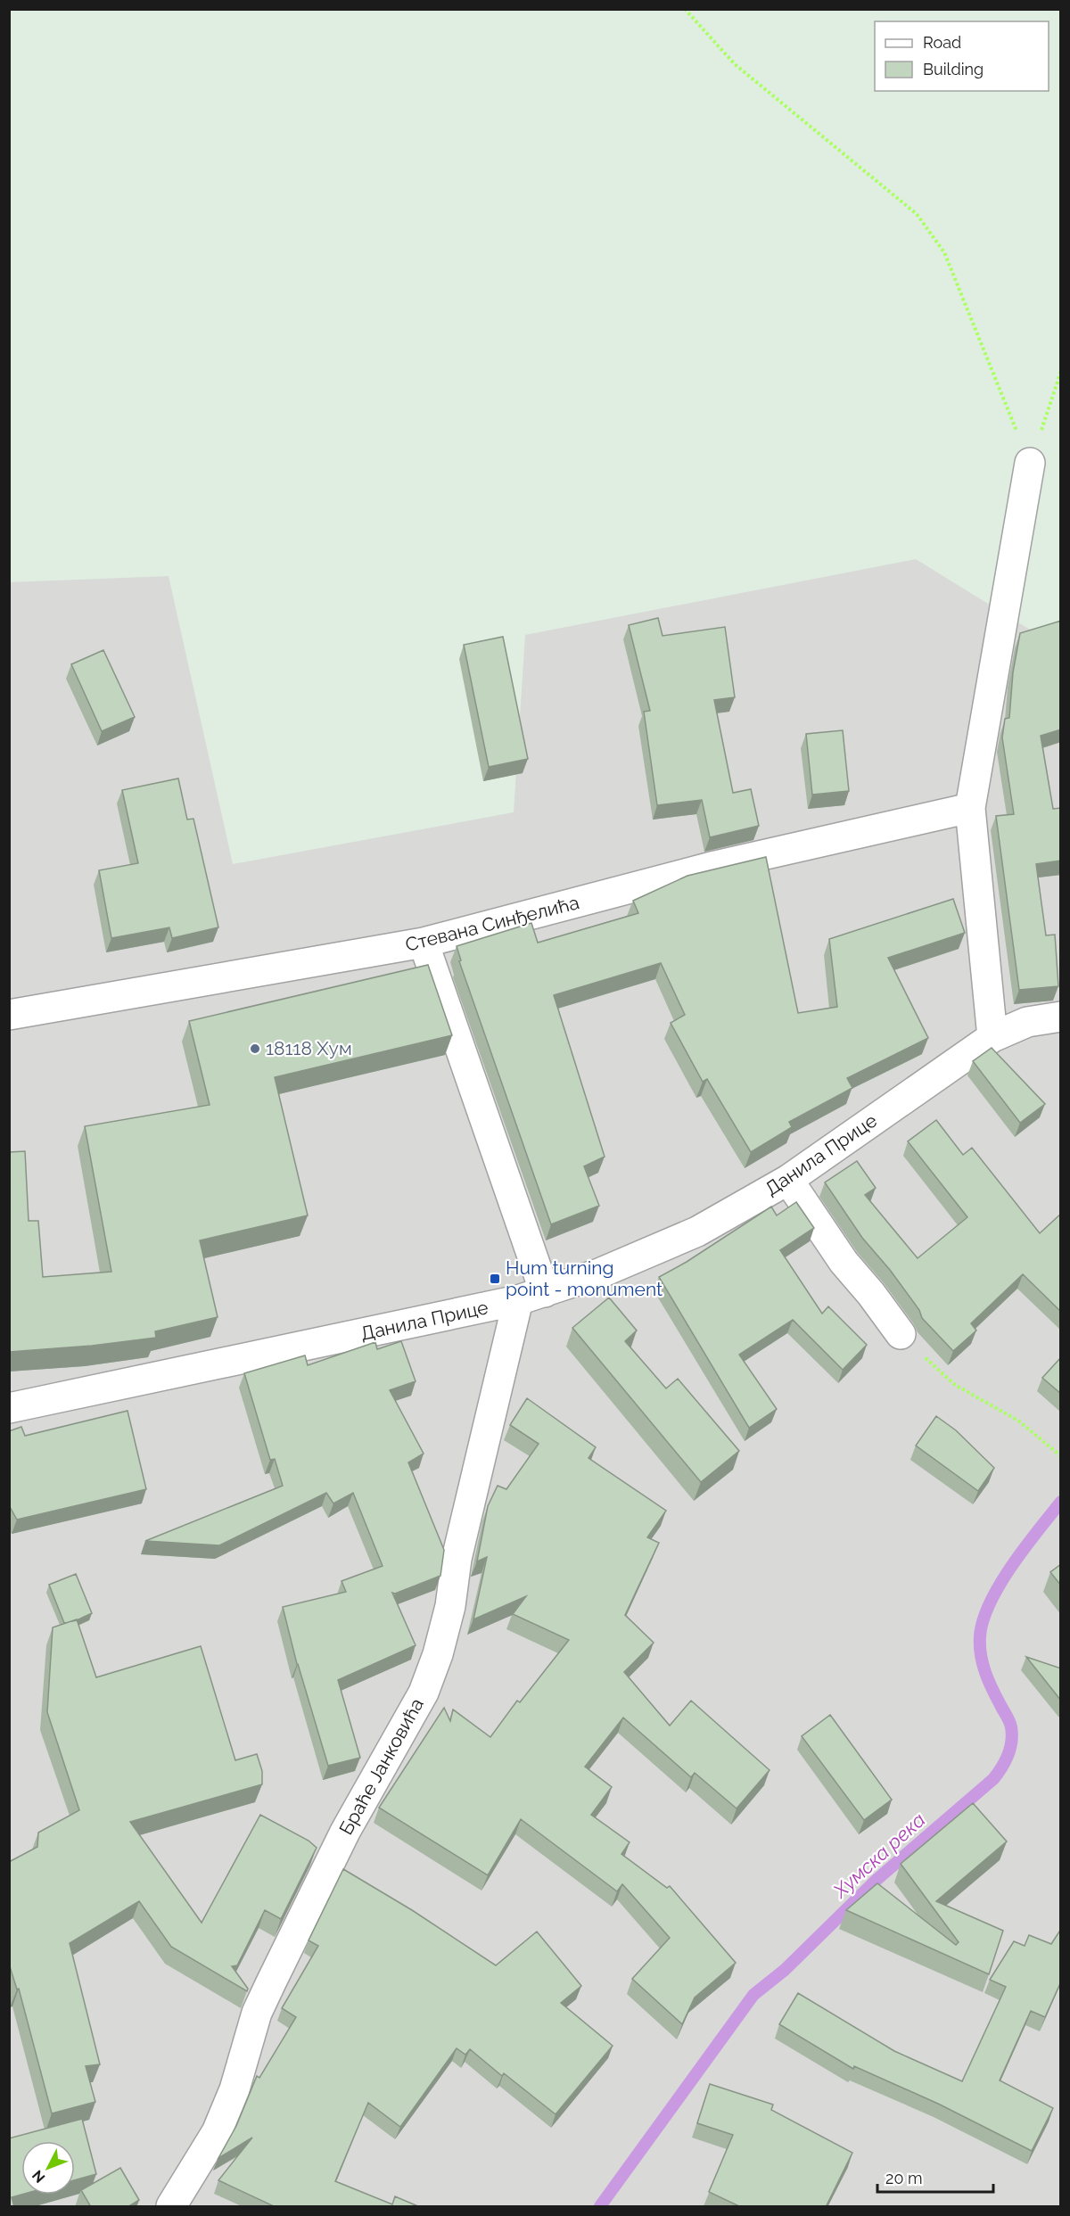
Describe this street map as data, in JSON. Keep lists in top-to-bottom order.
{
  "streets": {
    "street": ["Стевана Синђелића", "Данила Прице", "Браће Јанковића"]
  },
  "crossings": [
    ["Данила Прице", "Браће Јанковића"]
  ],
  "water": ["Хумска река"],
  "places": {
    "other": ["18118 Хум"],
    "transit": ["Hum turning point - monument"]
  },
  "legend": ["Road", "Building"],
  "scale_bar": "20 m",
  "north": "bottom left"
}
